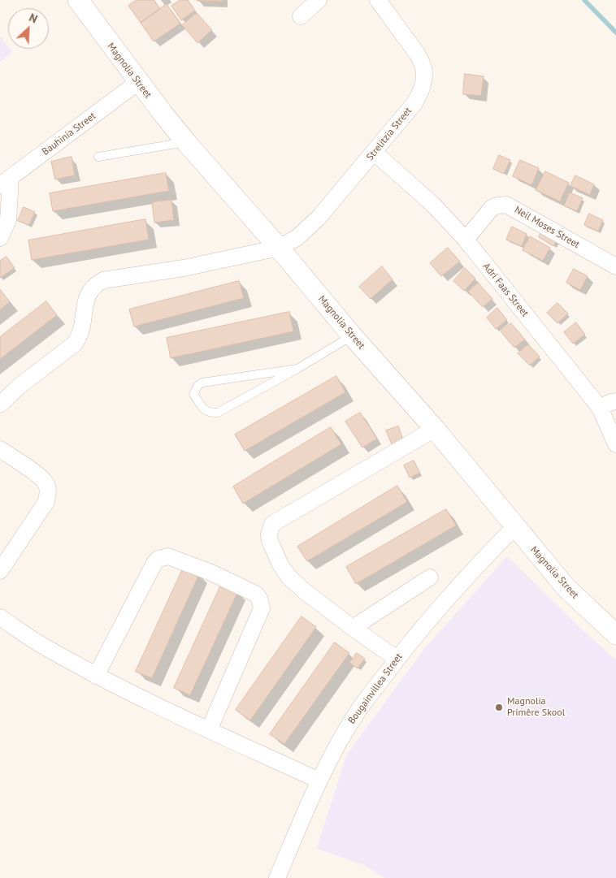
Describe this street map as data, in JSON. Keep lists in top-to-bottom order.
{
  "streets": {
    "street": [
      "Magnolia Street",
      "Bauhinia Street",
      "Strelitzia Street",
      "Neil Moses Street",
      "Adri Faas Street",
      "Bougainvillea Street"
    ]
  },
  "crossings": [
    ["Magnolia Street", "Bauhinia Street"],
    ["Magnolia Street", "Strelitzia Street"],
    ["Magnolia Street", "Bougainvillea Street"],
    ["Strelitzia Street", "Adri Faas Street"],
    ["Neil Moses Street", "Adri Faas Street"]
  ],
  "places": ["Magnolia Primêre Skool"],
  "north": "top right"
}
